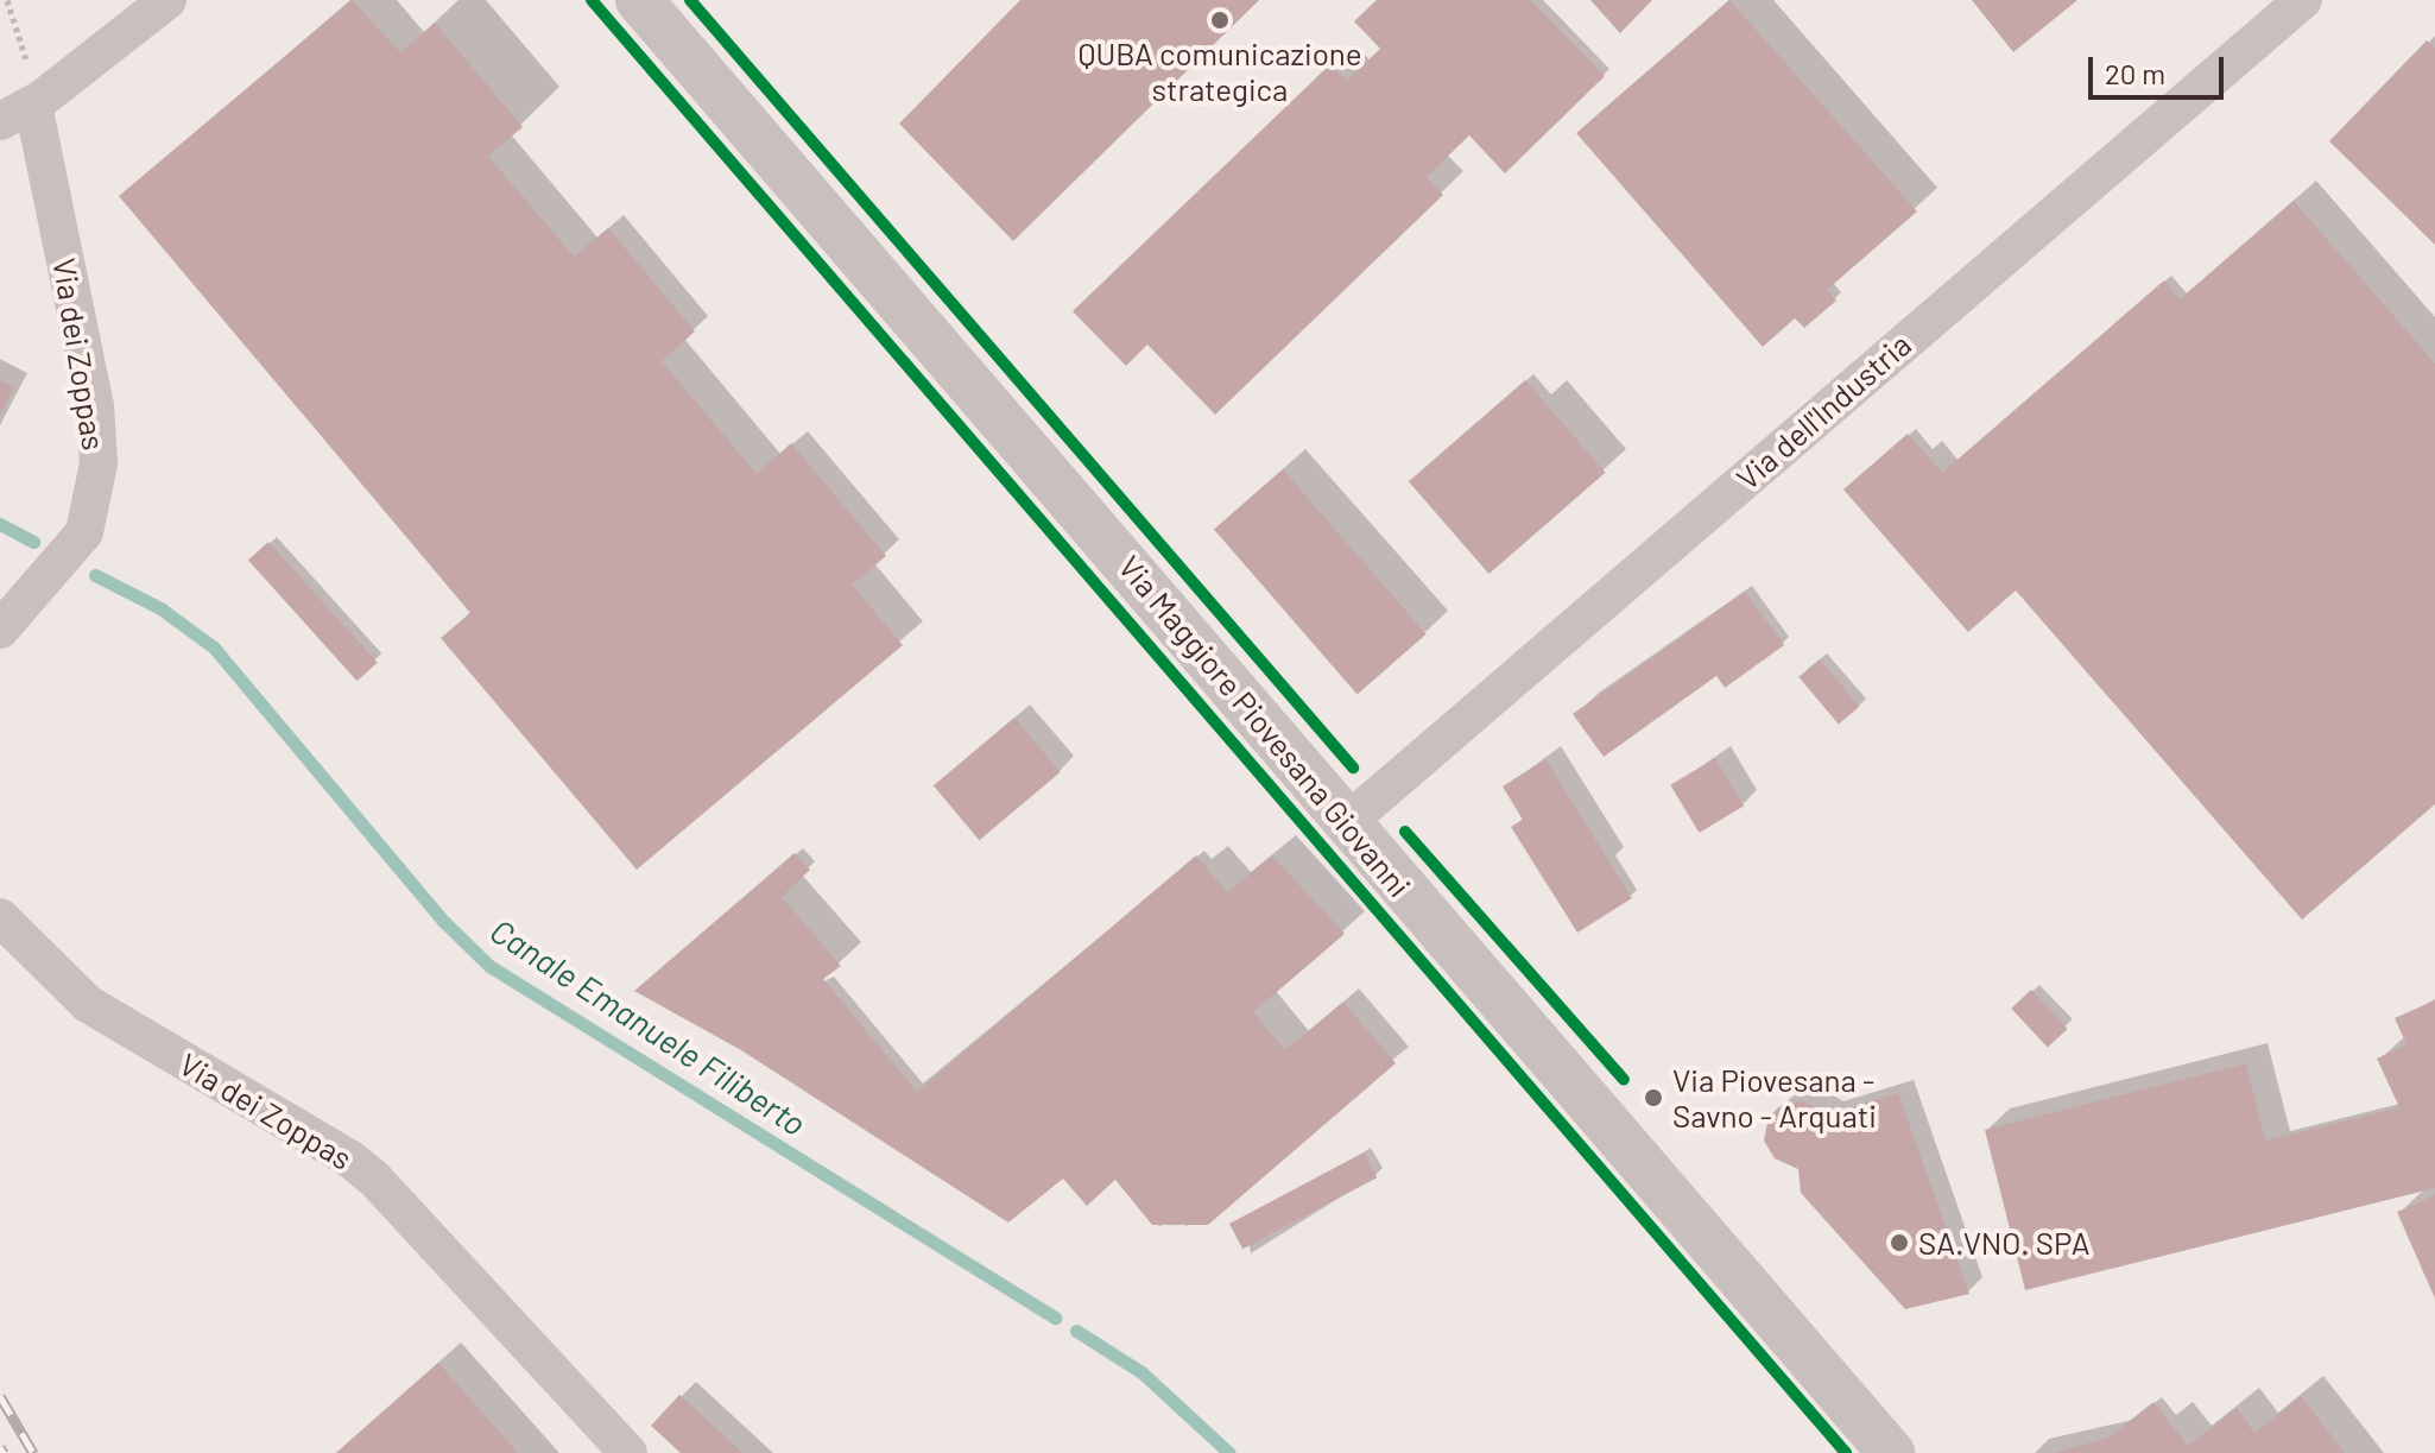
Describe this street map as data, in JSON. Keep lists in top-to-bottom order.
{
  "streets": {
    "street": ["Via dei Zoppas", "Via dell'Industria", "Via Maggiore Piovesana Giovanni"]
  },
  "crossings": [
    ["Via dell'Industria", "Via Maggiore Piovesana Giovanni"]
  ],
  "water": ["Canale Emanuele Filiberto"],
  "places": ["QUBA comunicazione strategica", "Via Piovesana - Savno - Arquati", "SA.VNO. SPA"],
  "scale_bar": "20 m"
}
